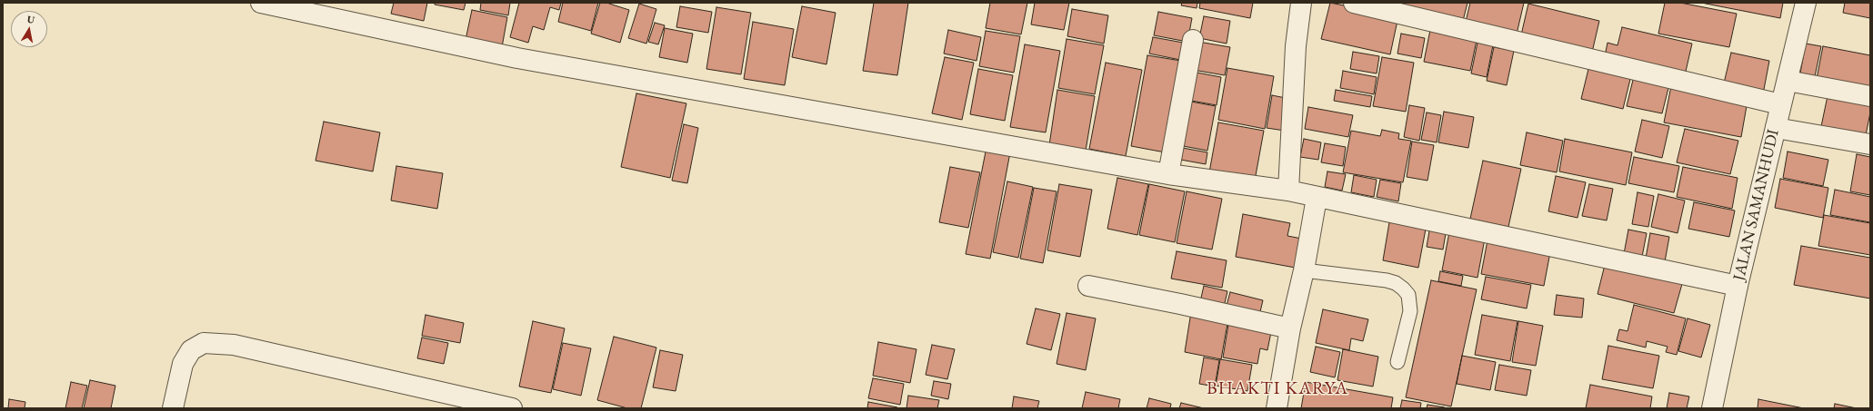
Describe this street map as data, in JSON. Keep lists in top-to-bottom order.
{
  "streets": {
    "street": ["JALAN SAMANHUDI"]
  },
  "districts": ["BHAKTI KARYA"],
  "north": "top"
}
